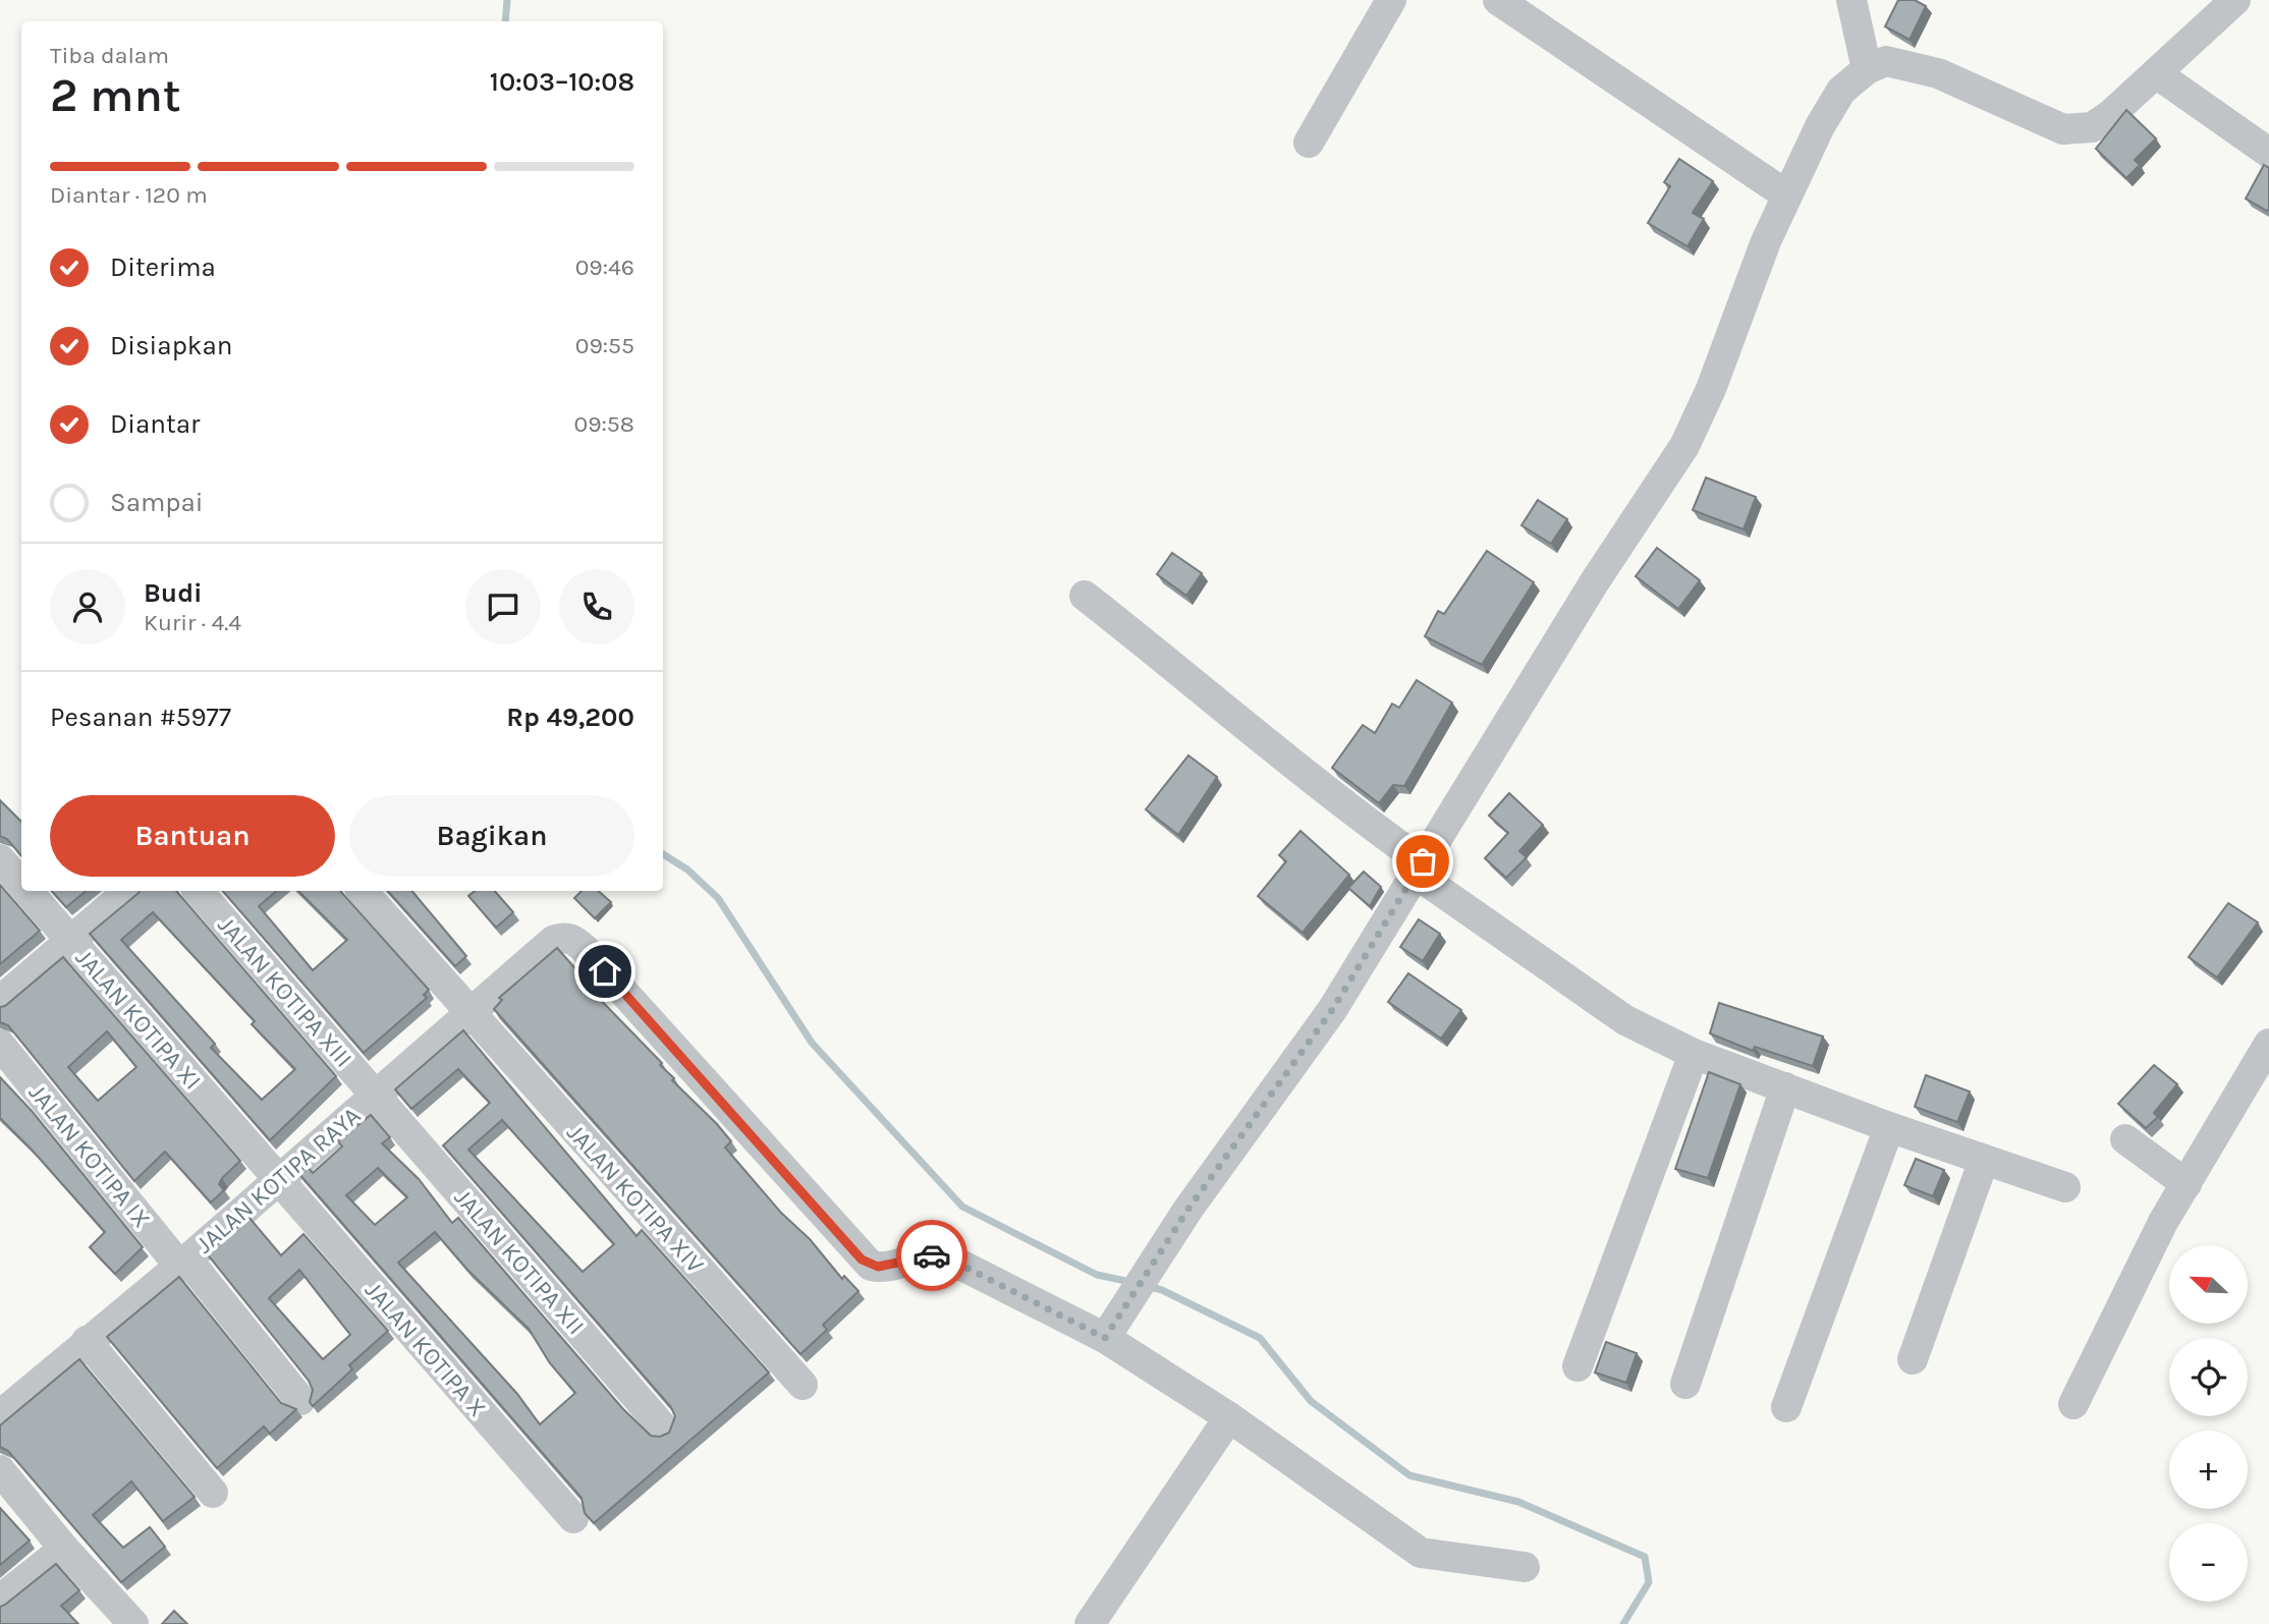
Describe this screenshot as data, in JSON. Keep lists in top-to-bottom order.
{
  "streets": {
    "street": [
      "JALAN KOTIPA XIII",
      "JALAN KOTIPA XI",
      "JALAN KOTIPA IX",
      "JALAN KOTIPA RAYA",
      "JALAN KOTIPA XIV",
      "JALAN KOTIPA XII",
      "JALAN KOTIPA X"
    ]
  },
  "crossings": [
    ["JALAN KOTIPA XIII", "JALAN KOTIPA RAYA"],
    ["JALAN KOTIPA XIII", "JALAN KOTIPA XII"],
    ["JALAN KOTIPA XI", "JALAN KOTIPA RAYA"],
    ["JALAN KOTIPA XI", "JALAN KOTIPA X"],
    ["JALAN KOTIPA IX", "JALAN KOTIPA RAYA"],
    ["JALAN KOTIPA RAYA", "JALAN KOTIPA XIV"],
    ["JALAN KOTIPA RAYA", "JALAN KOTIPA XII"],
    ["JALAN KOTIPA RAYA", "JALAN KOTIPA X"]
  ],
  "north": "top left",
  "page": {
    "heading": ["2 mnt", "Tiba dalam", "10:03–10:08"],
    "panel": [
      "Budi",
      "Kurir · 4.4",
      "Pesanan #5977",
      "Rp 49,200"
    ],
    "bar": "Diantar · 120 m",
    "list": [
      ["Diterima", "09:46"],
      ["Disiapkan", "09:55"],
      ["Diantar", "09:58"],
      "Sampai"
    ],
    "buttons": ["Bantuan", "Bagikan"],
    "map_buttons": ["+", "−"]
  }
}
